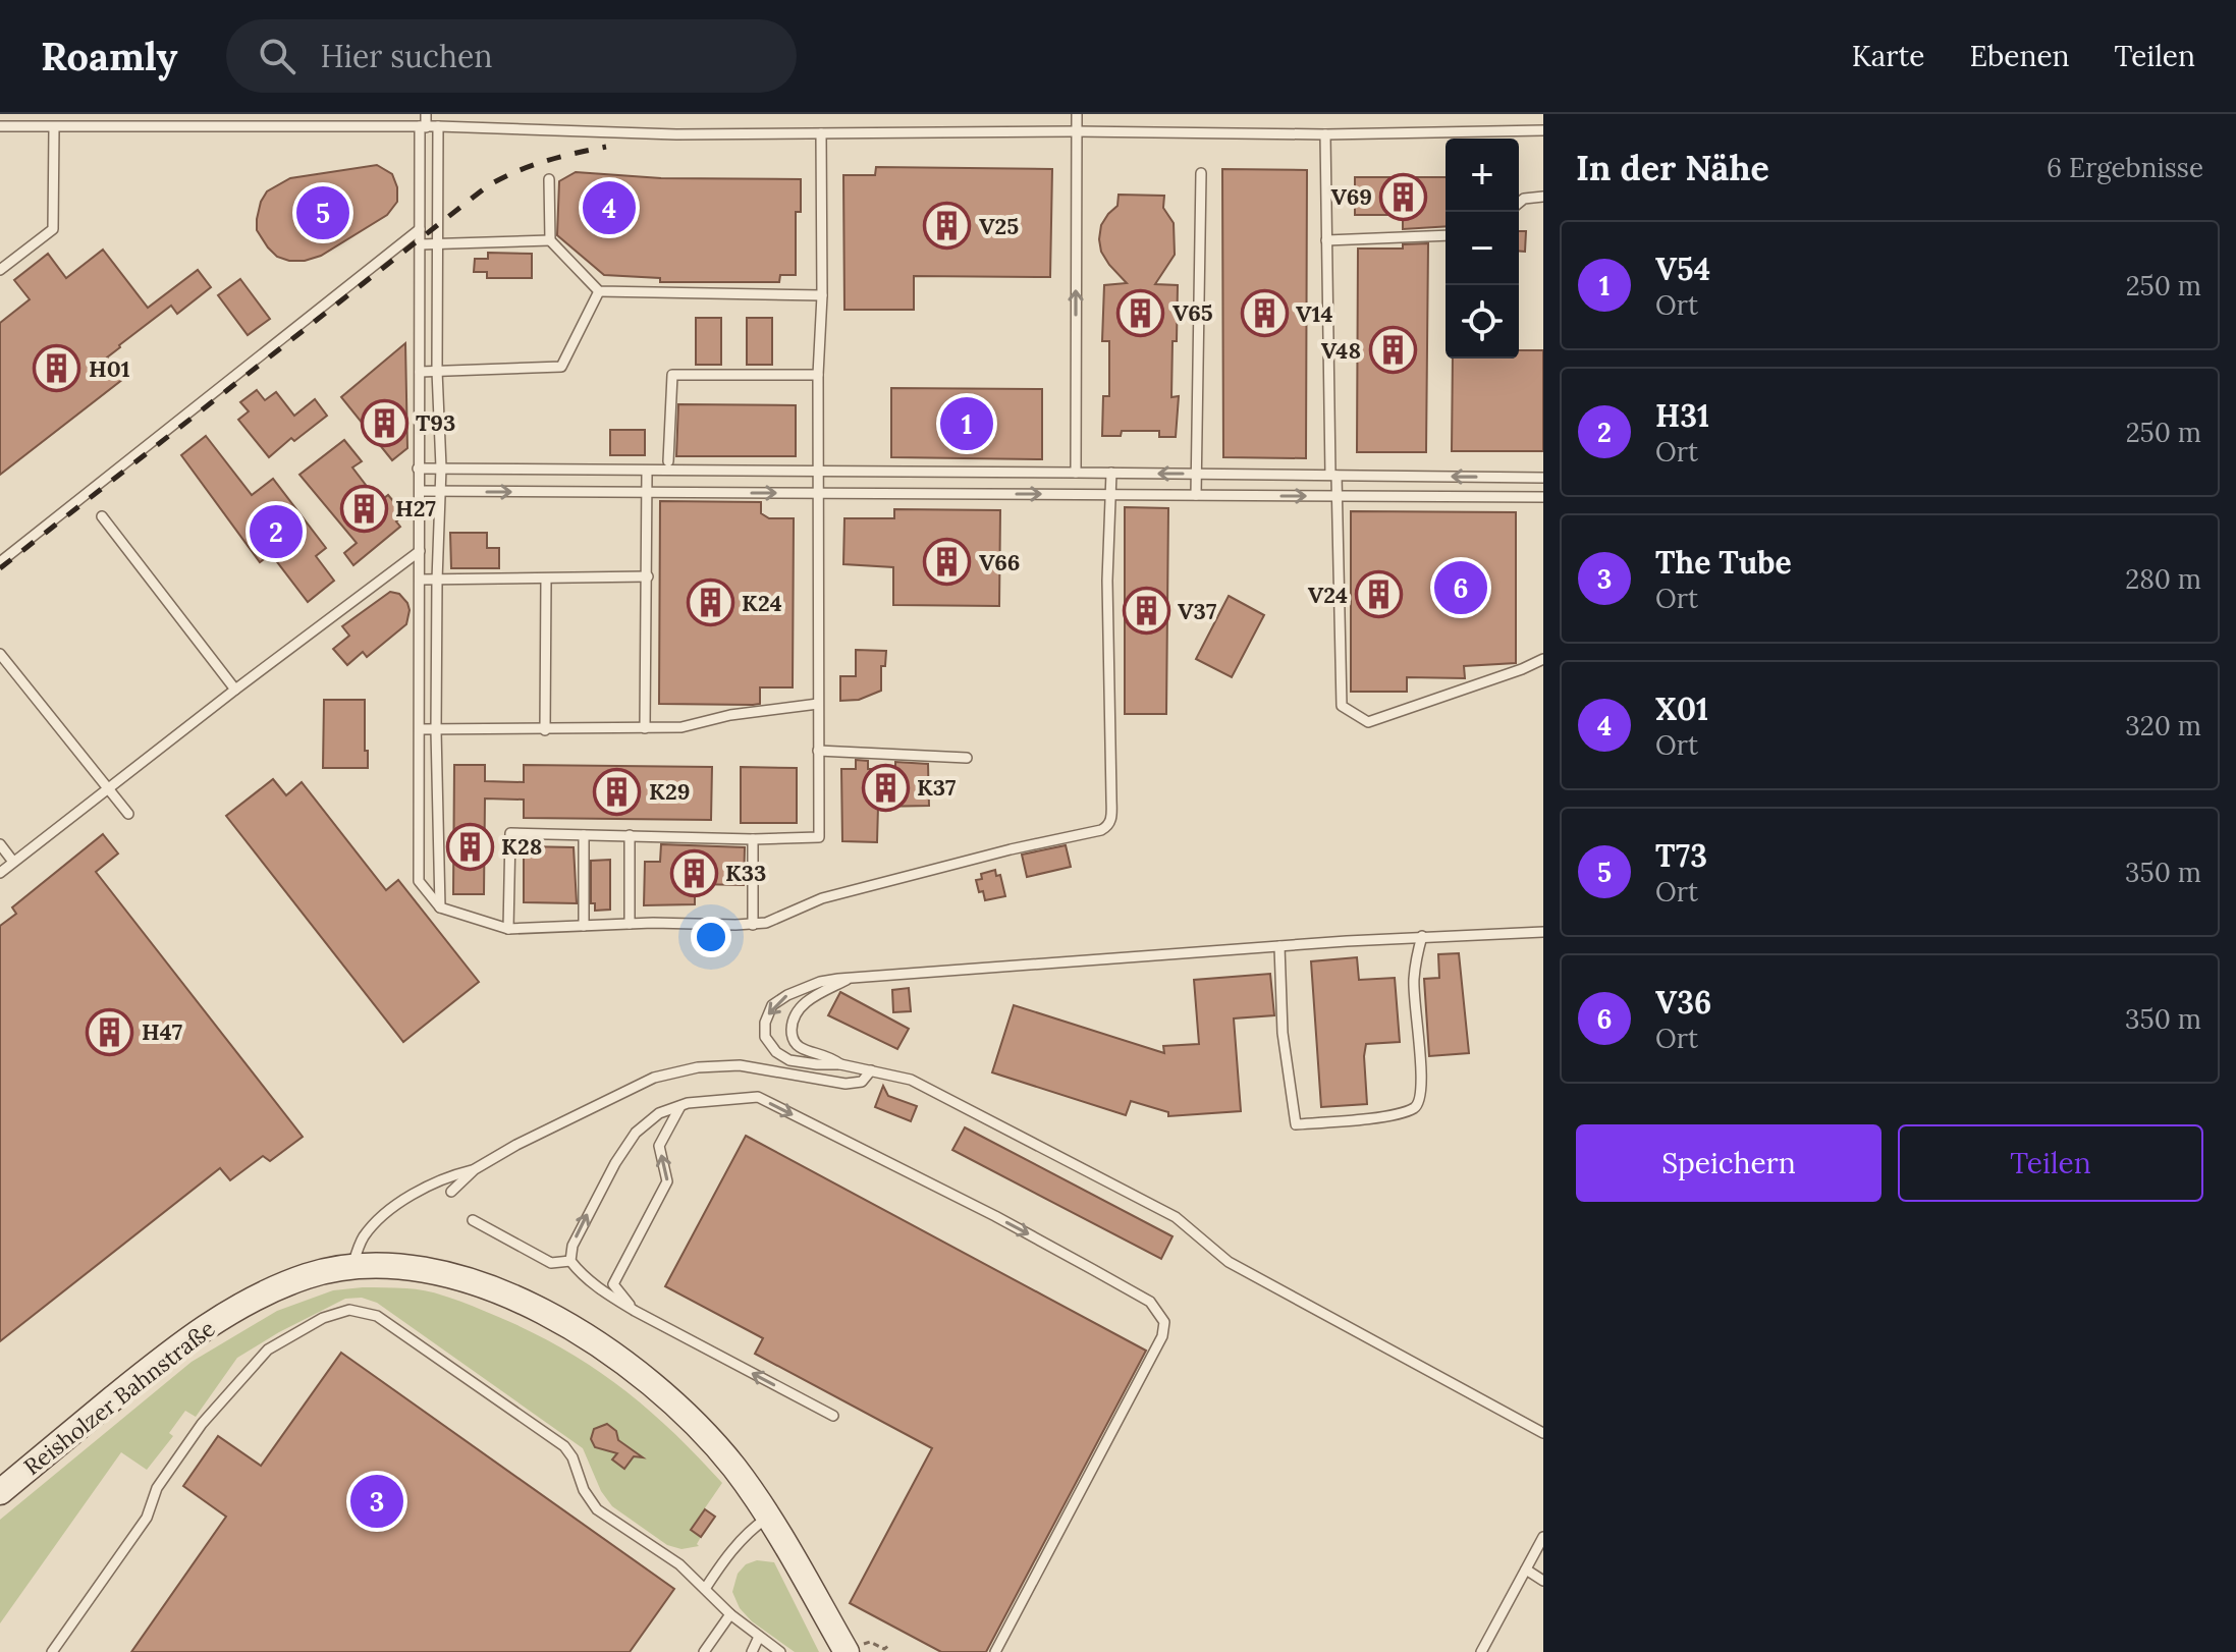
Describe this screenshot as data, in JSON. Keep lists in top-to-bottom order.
{
  "streets": {
    "main road": ["Reisholzer Bahnstraße"]
  },
  "places": {
    "building": [
      "V69",
      "V25",
      "V65",
      "V14",
      "V48",
      "H01",
      "T93",
      "H27",
      "V66",
      "V24",
      "K24",
      "V37",
      "K37",
      "K29",
      "K28",
      "K33",
      "H47"
    ]
  },
  "page": {
    "header": "Roamly",
    "search": "Hier suchen",
    "nav": ["Karte", "Ebenen", "Teilen"],
    "heading": ["In der Nähe", "6 Ergebnisse"],
    "map_buttons": ["+", "−"],
    "pins": [
      "4",
      "5",
      "1",
      "2",
      "6",
      "3"
    ],
    "list": [
      {
        "mark": "1",
        "name": "V54",
        "note": "Ort",
        "value": "250 m"
      },
      {
        "mark": "2",
        "name": "H31",
        "note": "Ort",
        "value": "250 m"
      },
      {
        "mark": "3",
        "name": "The Tube",
        "note": "Ort",
        "value": "280 m"
      },
      {
        "mark": "4",
        "name": "X01",
        "note": "Ort",
        "value": "320 m"
      },
      {
        "mark": "5",
        "name": "T73",
        "note": "Ort",
        "value": "350 m"
      },
      {
        "mark": "6",
        "name": "V36",
        "note": "Ort",
        "value": "350 m"
      }
    ],
    "buttons": ["Speichern", "Teilen"]
  }
}
